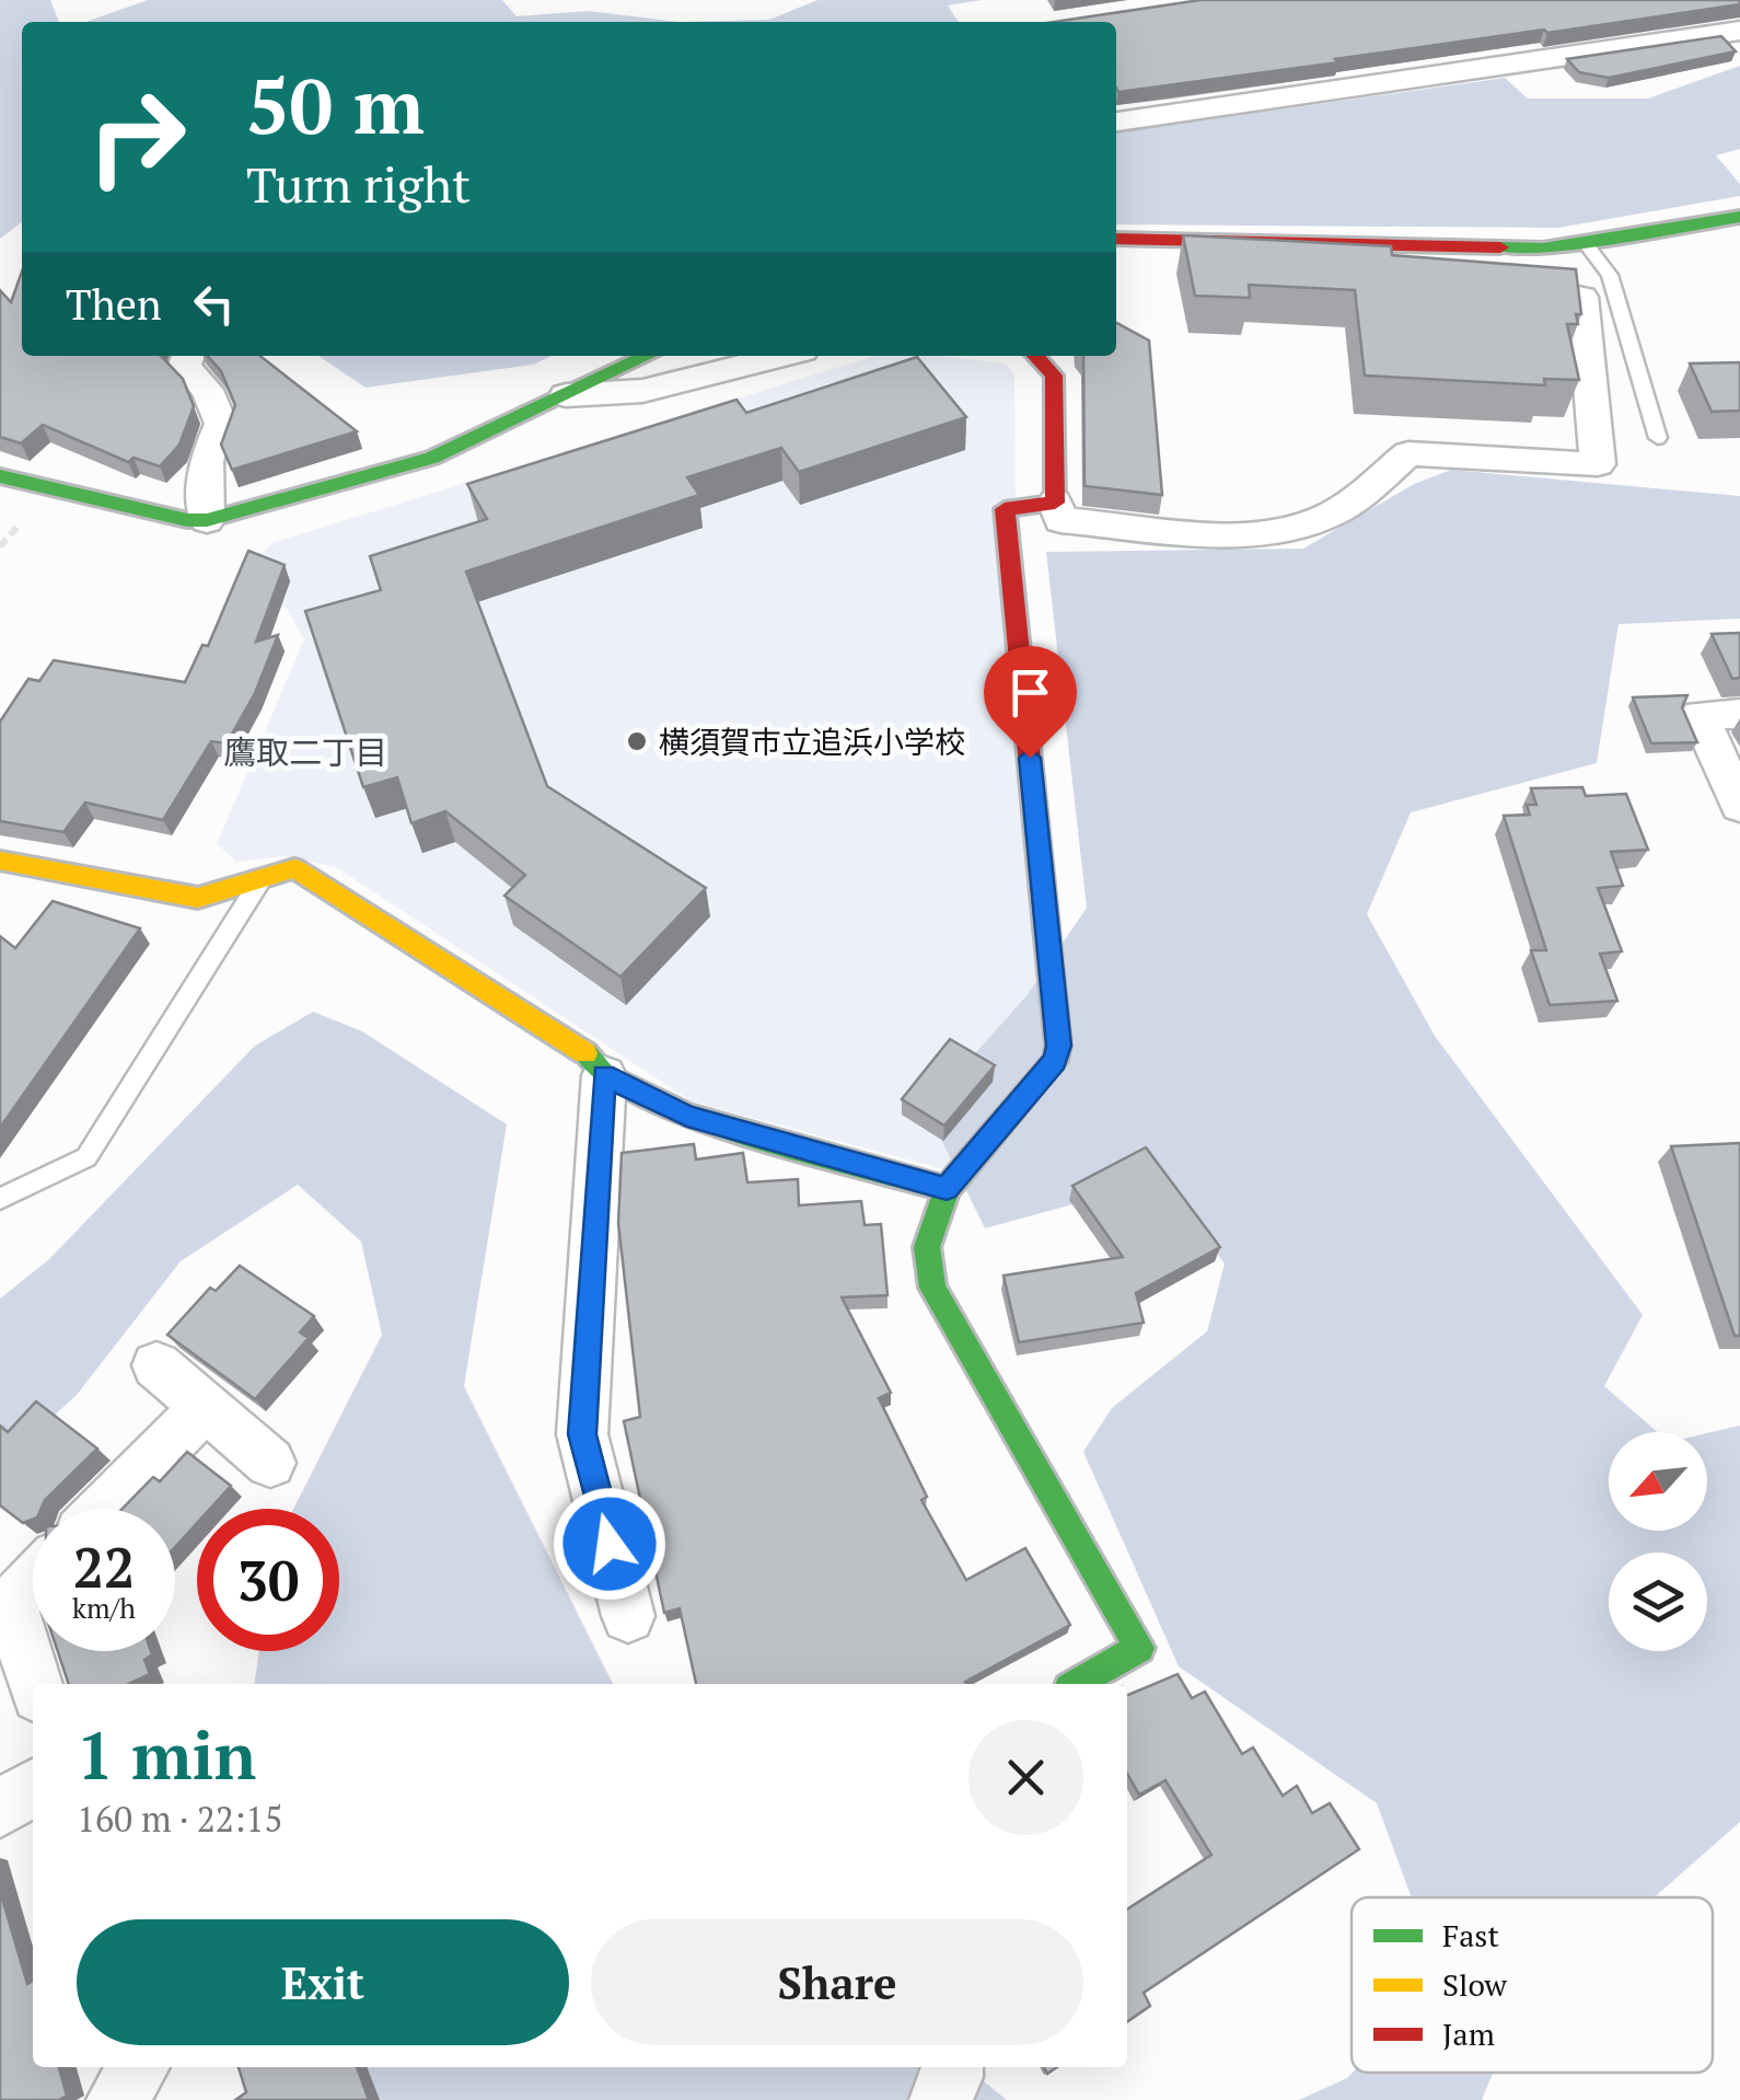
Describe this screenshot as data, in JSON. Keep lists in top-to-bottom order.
{
  "districts": ["鷹取二丁目"],
  "places": ["横須賀市立追浜小学校"],
  "legend": ["Fast", "Slow", "Jam"],
  "north": "bottom left",
  "page": {
    "turn": ["50 m", "Turn right"],
    "then": "Then",
    "speed": "22 km/h",
    "limit": "30",
    "heading": ["1 min", "160 m · 22:15"],
    "buttons": ["Exit", "Share"]
  }
}
